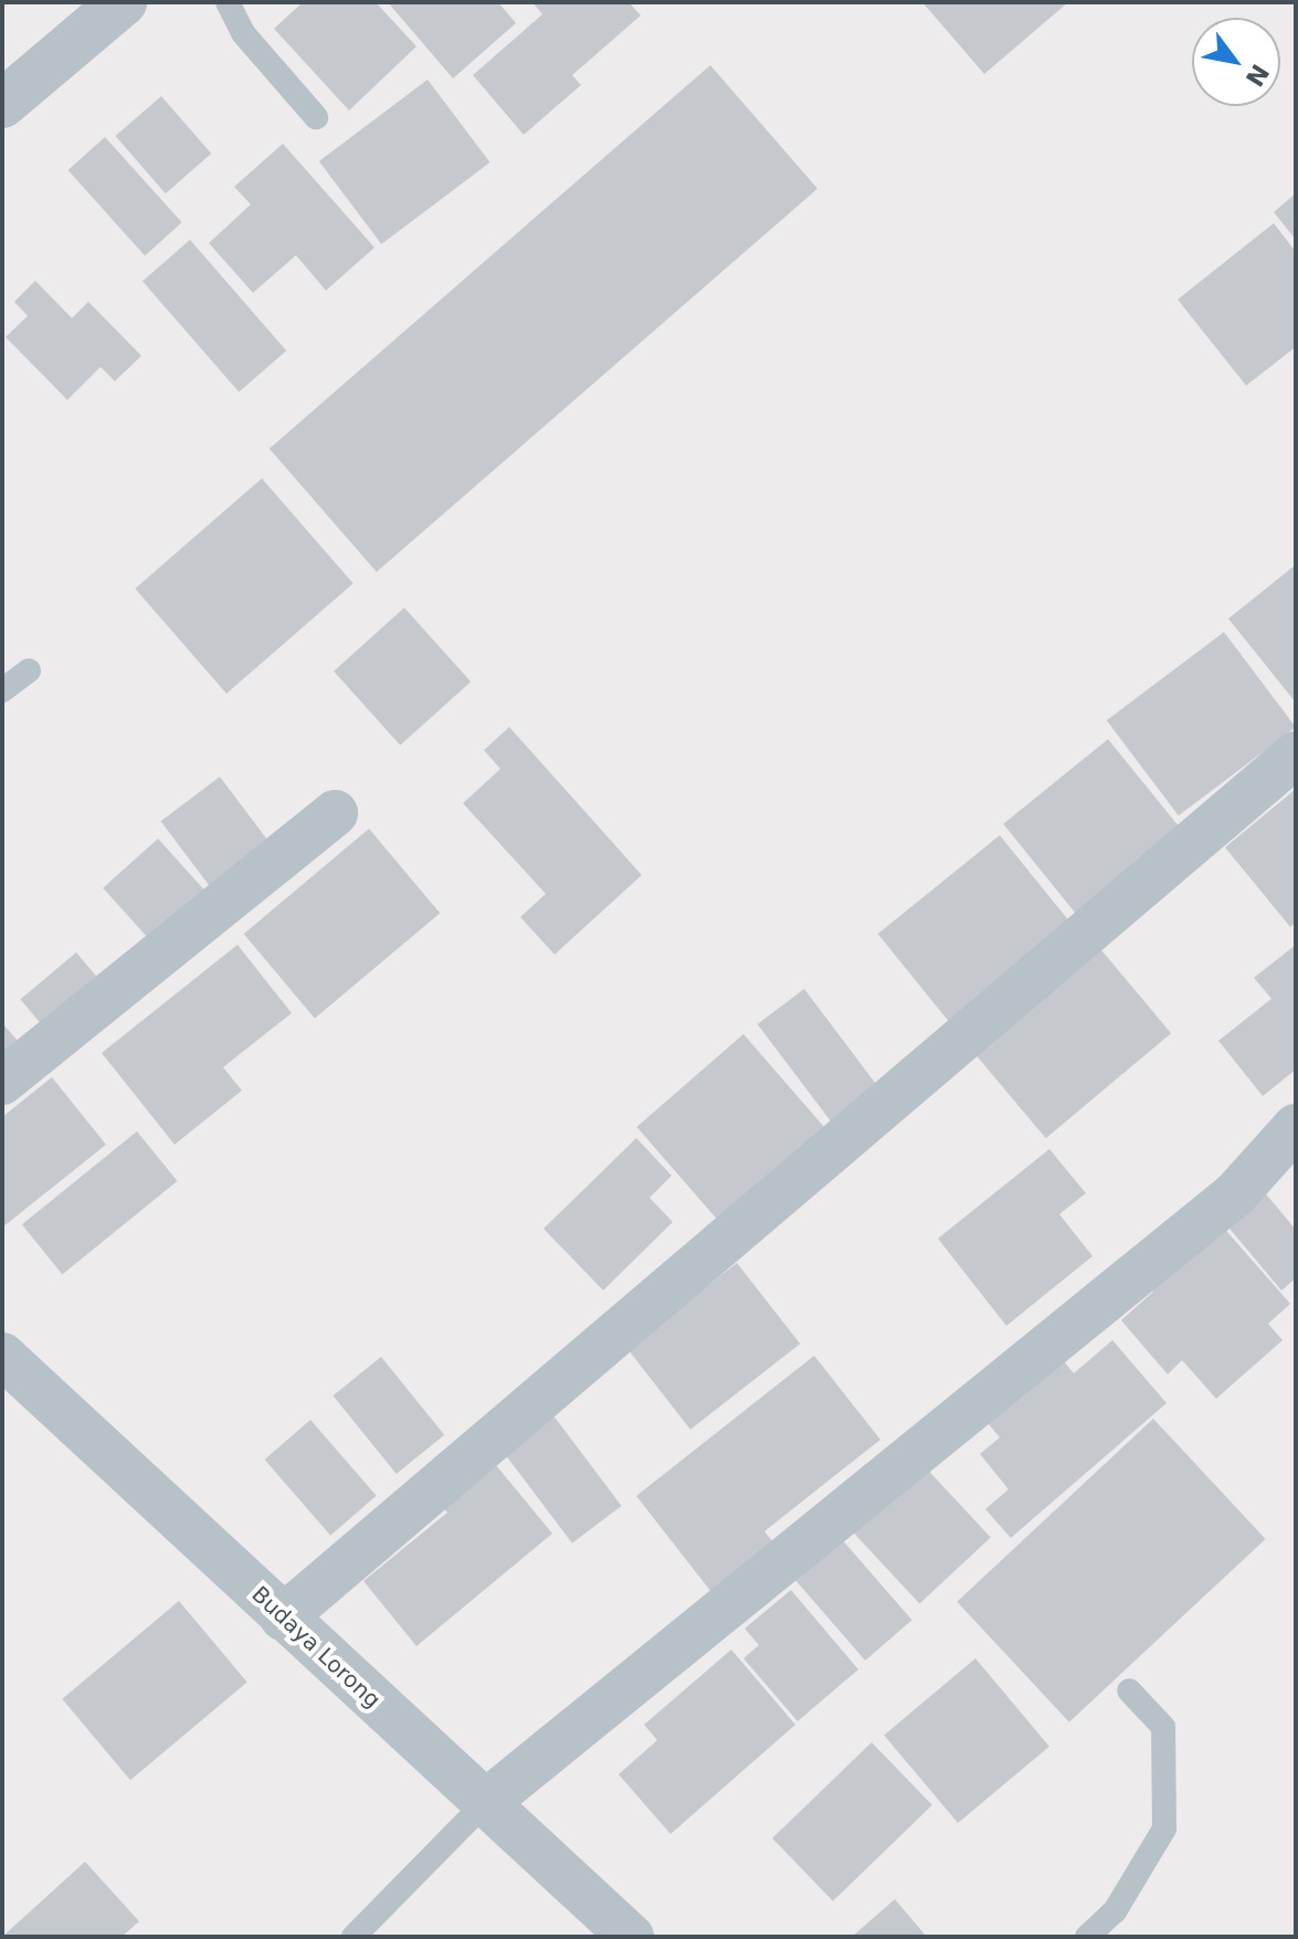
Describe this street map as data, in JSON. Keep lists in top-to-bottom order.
{
  "streets": {
    "street": ["Budaya Lorong"]
  },
  "north": "bottom right"
}
